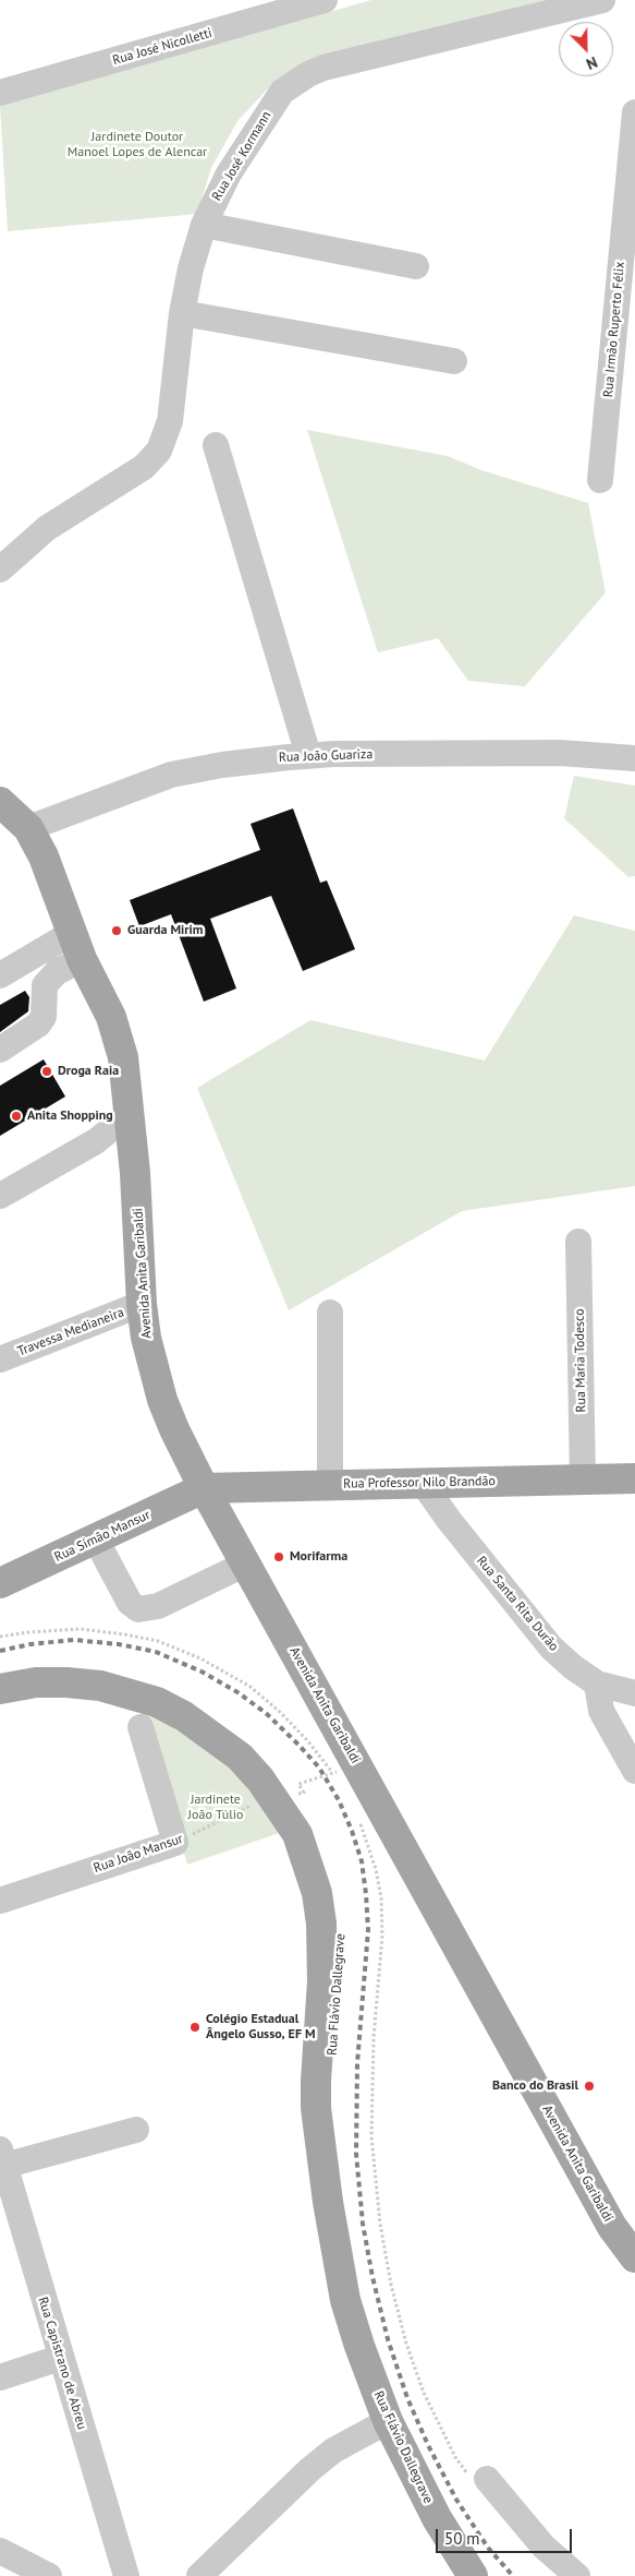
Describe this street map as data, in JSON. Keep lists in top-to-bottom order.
{
  "streets": {
    "main road": [
      "Avenida Anita Garibaldi",
      "Rua Professor Nilo Brandão",
      "Rua Simão Mansur",
      "Rua Flávio Dallegrave"
    ],
    "street": [
      "Rua José Nicolletti",
      "Rua José Kormann",
      "Rua Irmão Ruperto Félix",
      "Rua João Guariza",
      "Travessa Medianeira",
      "Rua Maria Todesco",
      "Rua Santa Rita Durão",
      "Rua João Mansur",
      "Rua Capistrano de Abreu"
    ]
  },
  "crossings": [
    ["Rua João Guariza", "Avenida Anita Garibaldi"],
    ["Avenida Anita Garibaldi", "Travessa Medianeira"],
    ["Avenida Anita Garibaldi", "Rua Professor Nilo Brandão"],
    ["Avenida Anita Garibaldi", "Rua Simão Mansur"],
    ["Rua Maria Todesco", "Rua Professor Nilo Brandão"],
    ["Rua Professor Nilo Brandão", "Rua Simão Mansur"],
    ["Rua Professor Nilo Brandão", "Rua Santa Rita Durão"],
    ["Rua João Mansur", "Rua Flávio Dallegrave"]
  ],
  "parks": ["Jardinete Doutor Manoel Lopes de Alencar", "Jardinete João Túlio"],
  "places": [
    "Guarda Mirim",
    "Droga Raia",
    "Anita Shopping",
    "Morifarma",
    "Colégio Estadual Ângelo Gusso, EF M",
    "Banco do Brasil"
  ],
  "scale_bar": "50 m",
  "north": "bottom right"
}
